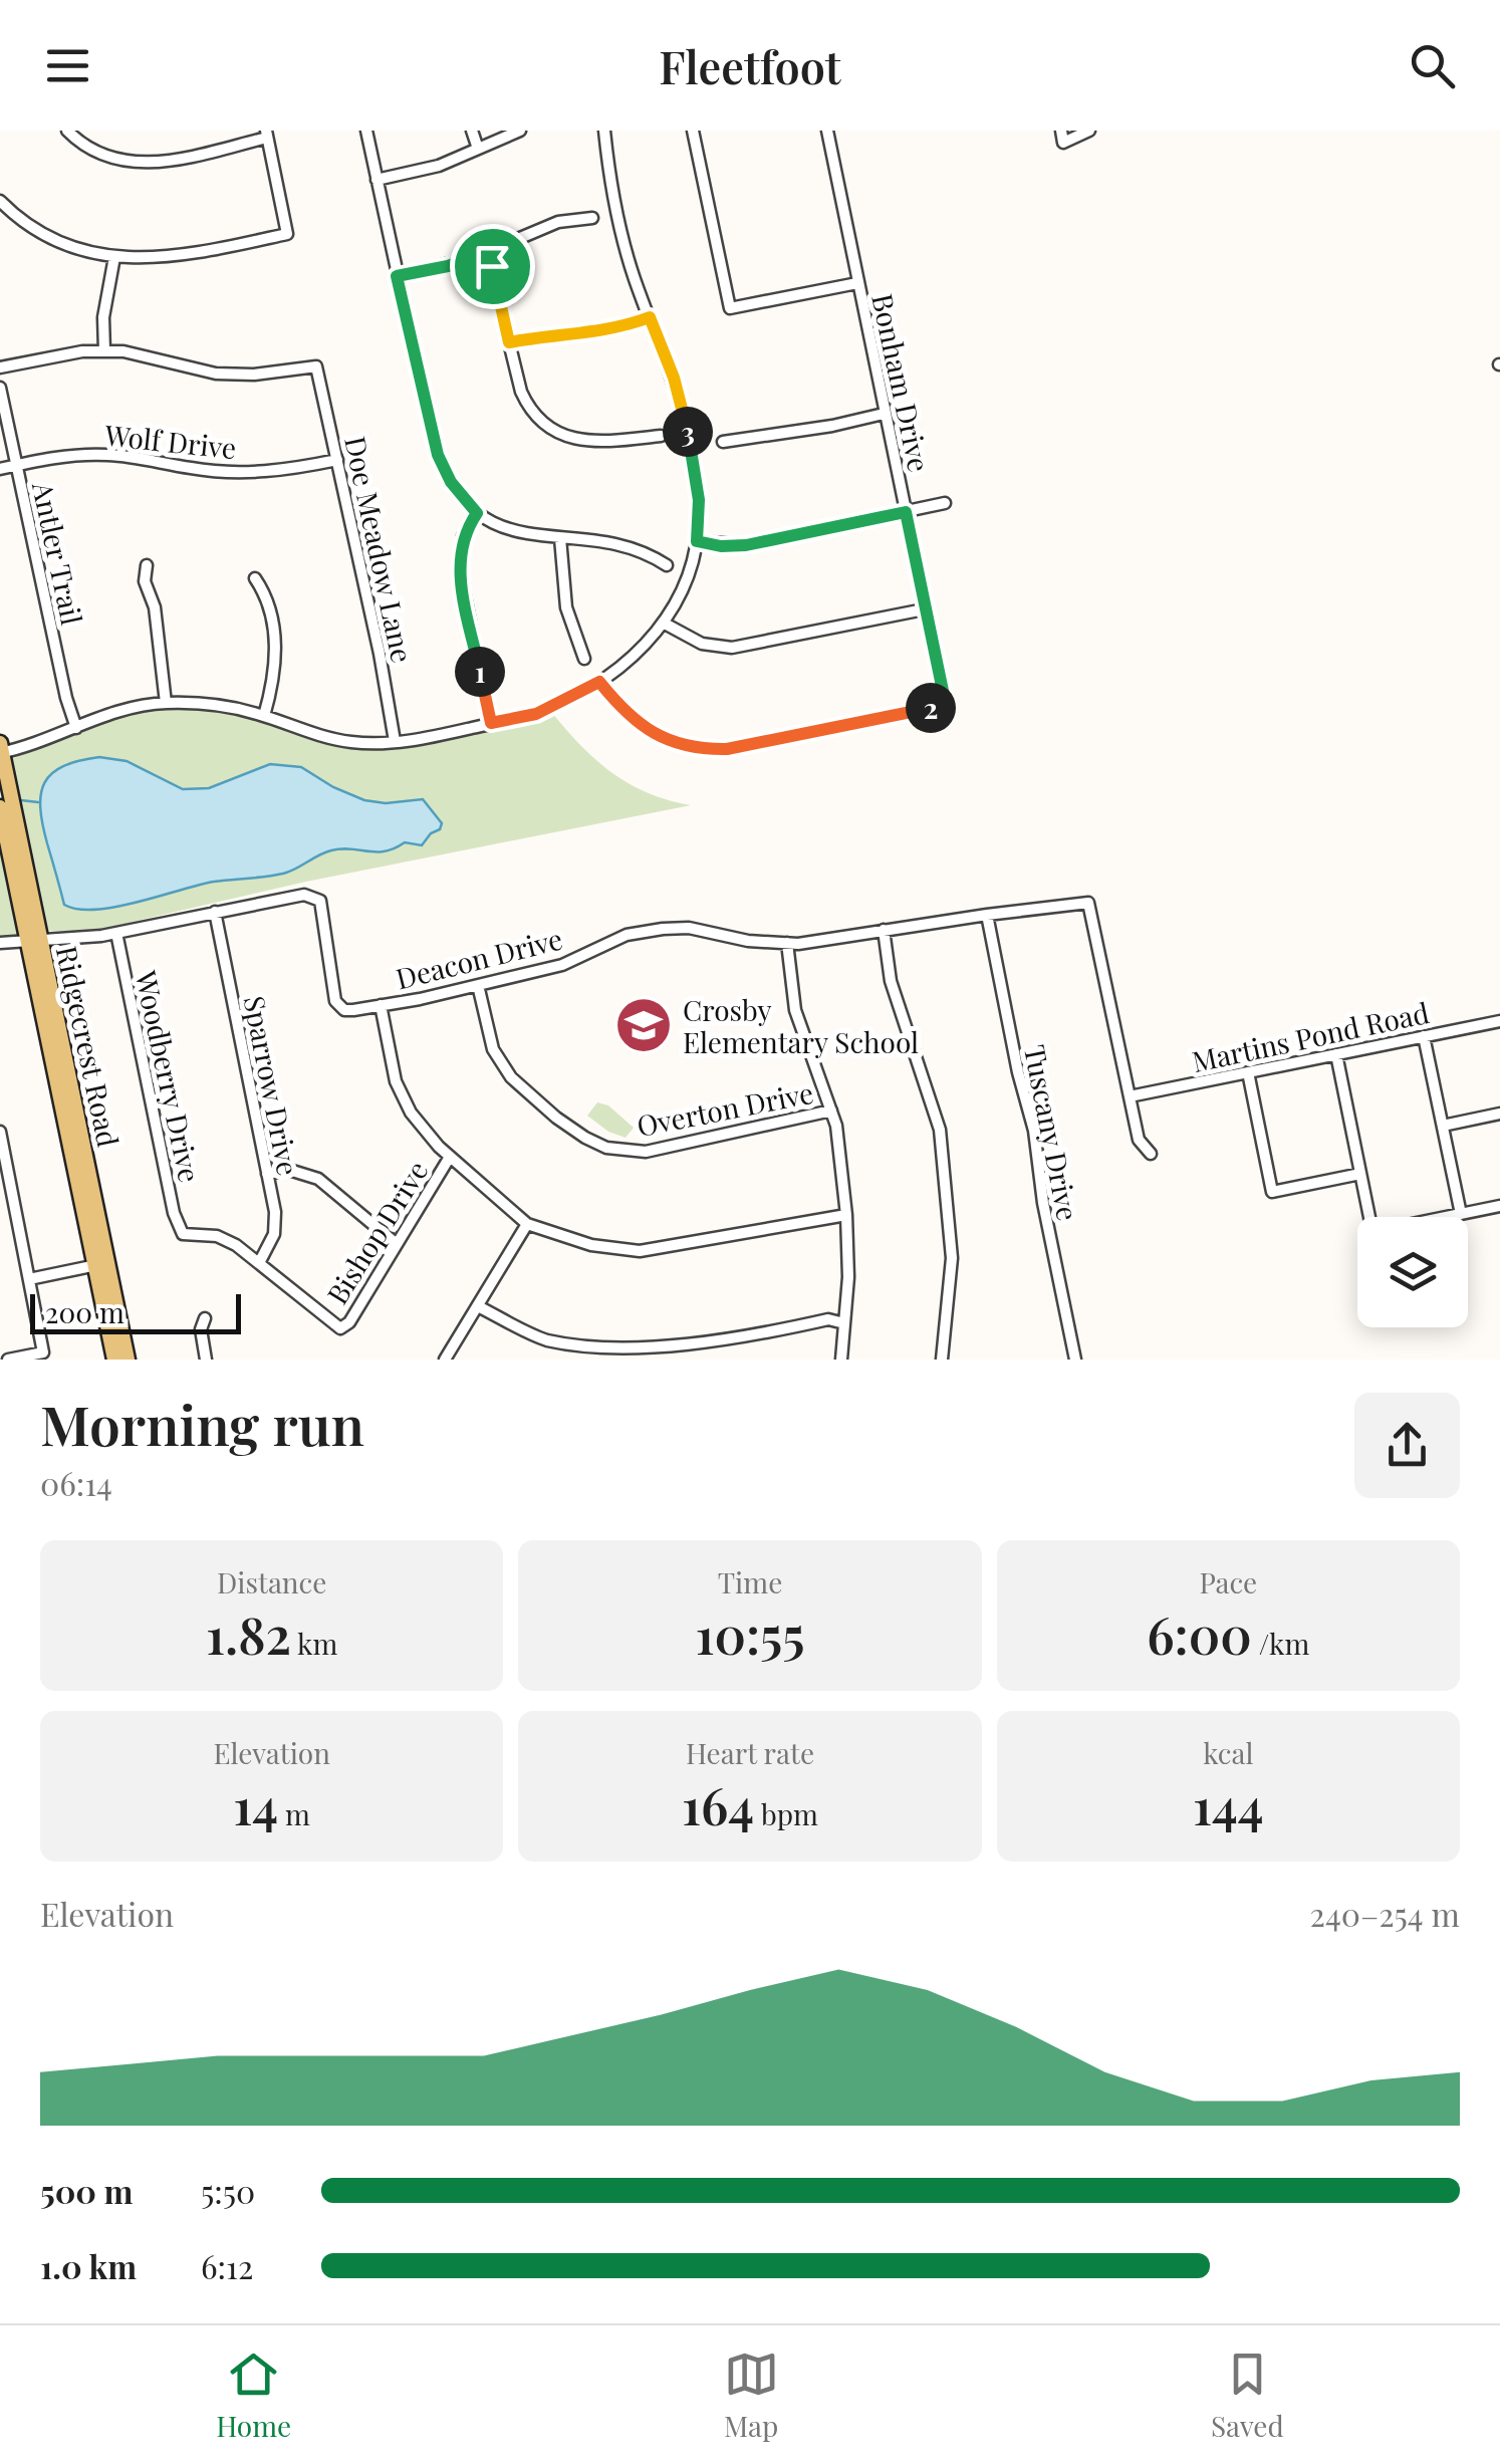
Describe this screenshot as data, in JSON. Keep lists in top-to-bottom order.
{
  "streets": {
    "main road": ["Ridgecrest Road"],
    "street": [
      "Bonham Drive",
      "Wolf Drive",
      "Doe Meadow Lane",
      "Antler Trail",
      "Deacon Drive",
      "Martins Pond Road",
      "Woodberry Drive",
      "Sparrow Drive",
      "Overton Drive",
      "Tuscany Drive",
      "Bishop Drive"
    ]
  },
  "crossings": [
    ["Wolf Drive", "Doe Meadow Lane"],
    ["Wolf Drive", "Antler Trail"],
    ["Deacon Drive", "Martins Pond Road"],
    ["Deacon Drive", "Ridgecrest Road"],
    ["Deacon Drive", "Woodberry Drive"],
    ["Deacon Drive", "Sparrow Drive"],
    ["Deacon Drive", "Overton Drive"],
    ["Deacon Drive", "Tuscany Drive"],
    ["Woodberry Drive", "Sparrow Drive"],
    ["Woodberry Drive", "Bishop Drive"],
    ["Sparrow Drive", "Bishop Drive"]
  ],
  "places": {
    "school or university": ["Crosby Elementary School"]
  },
  "scale_bar": "200 m",
  "page": {
    "header": "Fleetfoot",
    "pins": ["3", "1", "2"],
    "scale": "200 m",
    "heading": ["Morning run", "06:14"],
    "stats": [
      ["Distance", "1.82 km"],
      ["Time", "10:55"],
      ["Pace", "6:00 /km"],
      ["Elevation", "14 m"],
      ["Heart rate", "164 bpm"],
      ["kcal", "144"]
    ],
    "chart": ["Elevation", "240–254 m"],
    "list": [
      {
        "name": "500 m",
        "note": "5:50"
      },
      {
        "name": "1.0 km",
        "note": "6:12"
      }
    ],
    "tabs": ["Home", "Map", "Saved"]
  }
}
